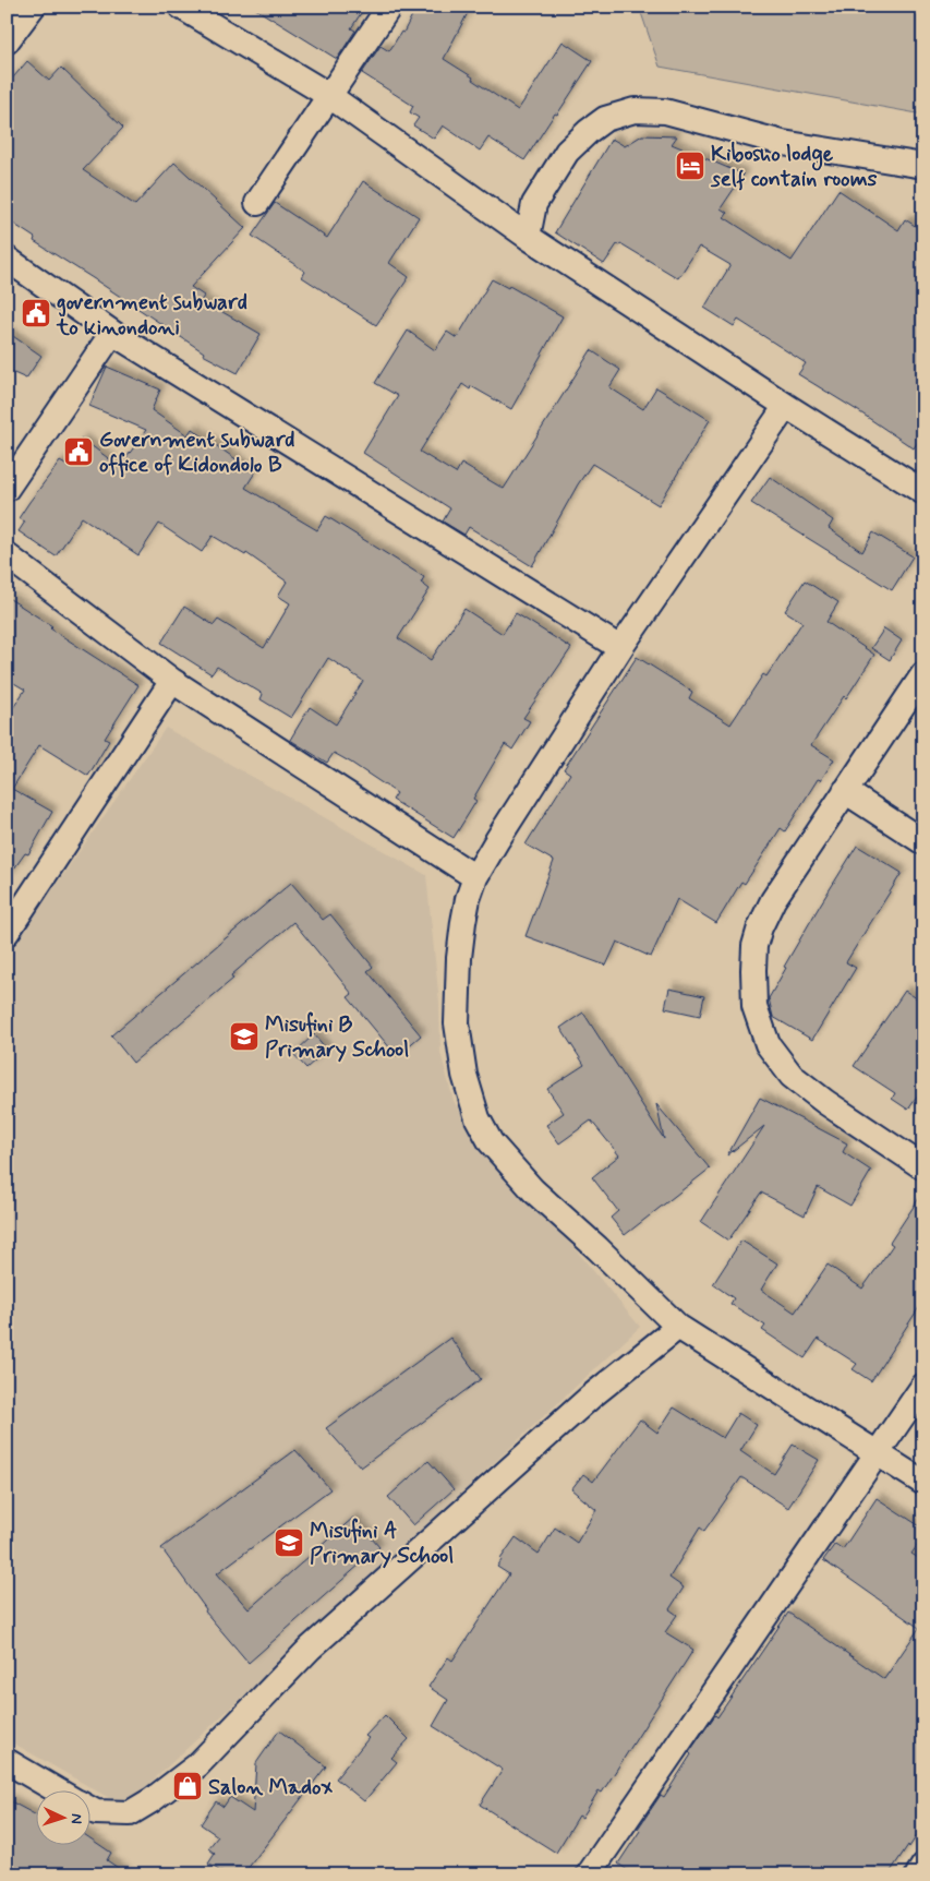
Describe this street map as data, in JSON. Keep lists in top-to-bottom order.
{
  "places": {
    "hotel": ["Kibosho lodge self contain rooms"],
    "public building": ["government subward to kinondoni", "Government subward office of Kidondolo B"],
    "school or university": ["Misufini B Primary School", "Misufini A Primary School"],
    "shop": ["Salon Madox"]
  },
  "north": "right"
}
